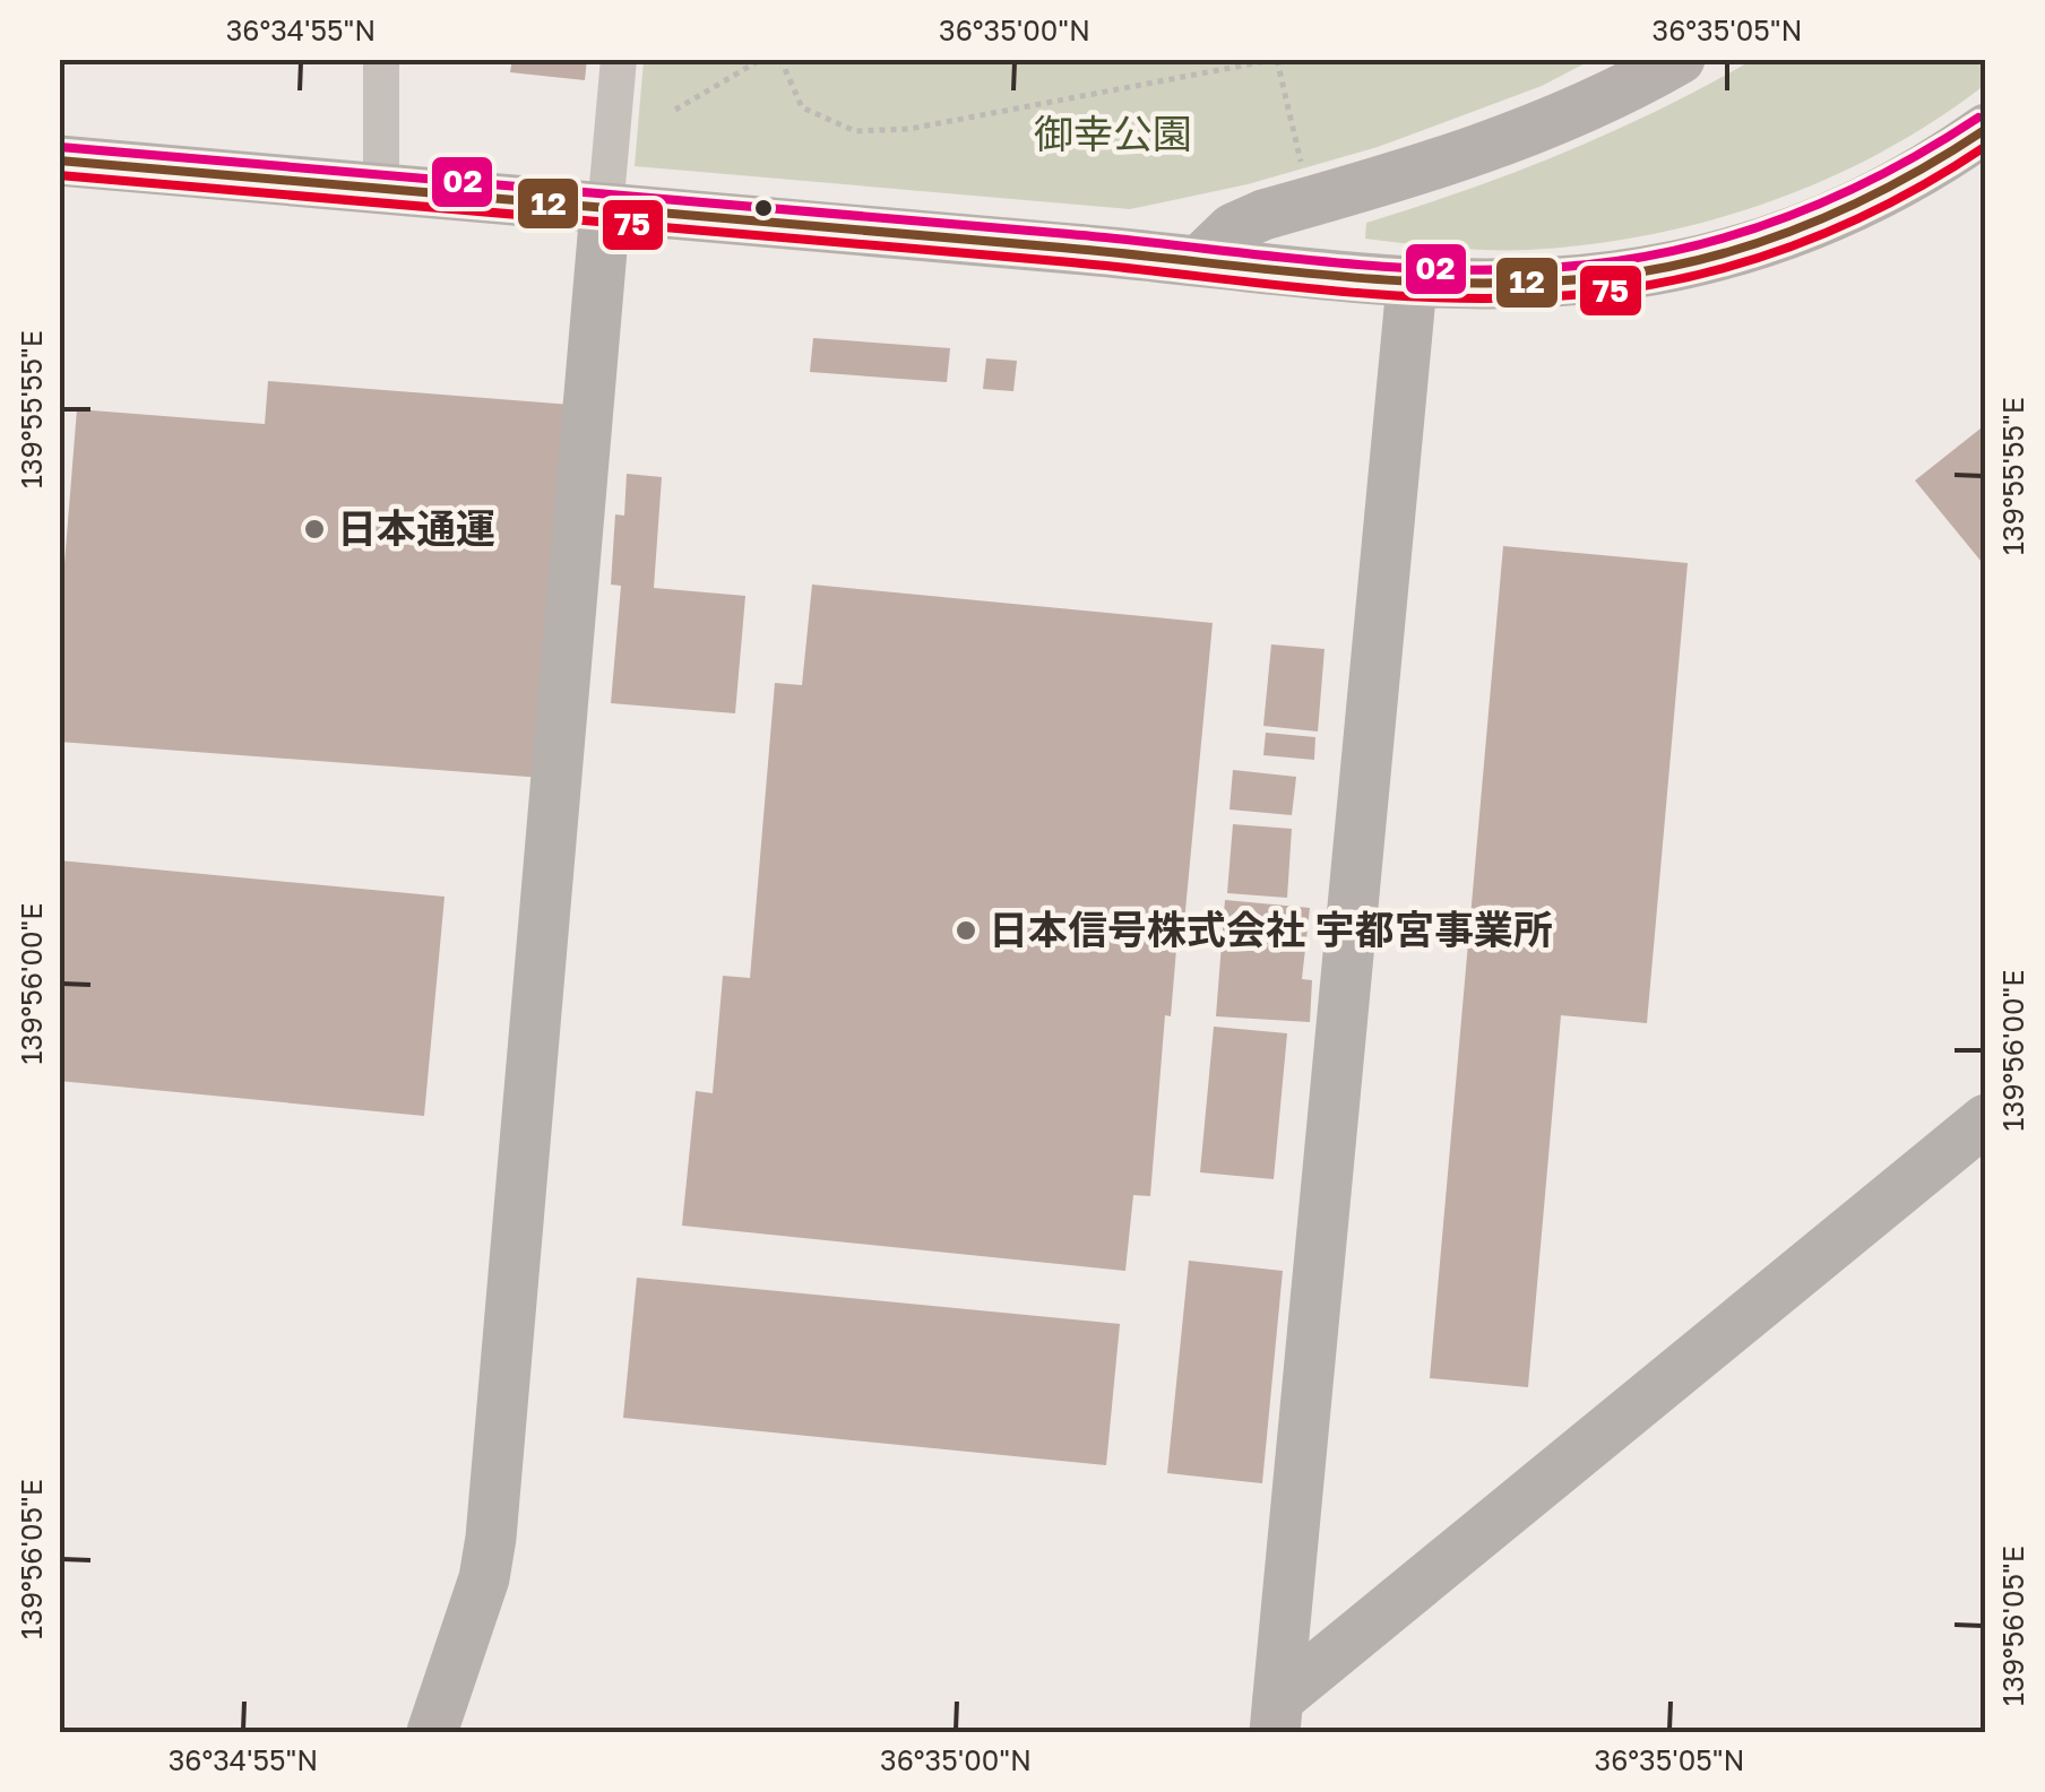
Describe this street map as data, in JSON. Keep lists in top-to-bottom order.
{
  "parks": ["御幸公園"],
  "places": ["日本通運", "日本信号株式会社 宇都宮事業所"],
  "lines": ["transit line 02", "transit line 12", "transit line 75"],
  "coordinates": [
    "36°34'55\"N",
    "36°35'00\"N",
    "36°35'05\"N",
    "139°55'55\"E",
    "139°56'00\"E",
    "139°56'05\"E"
  ]
}
